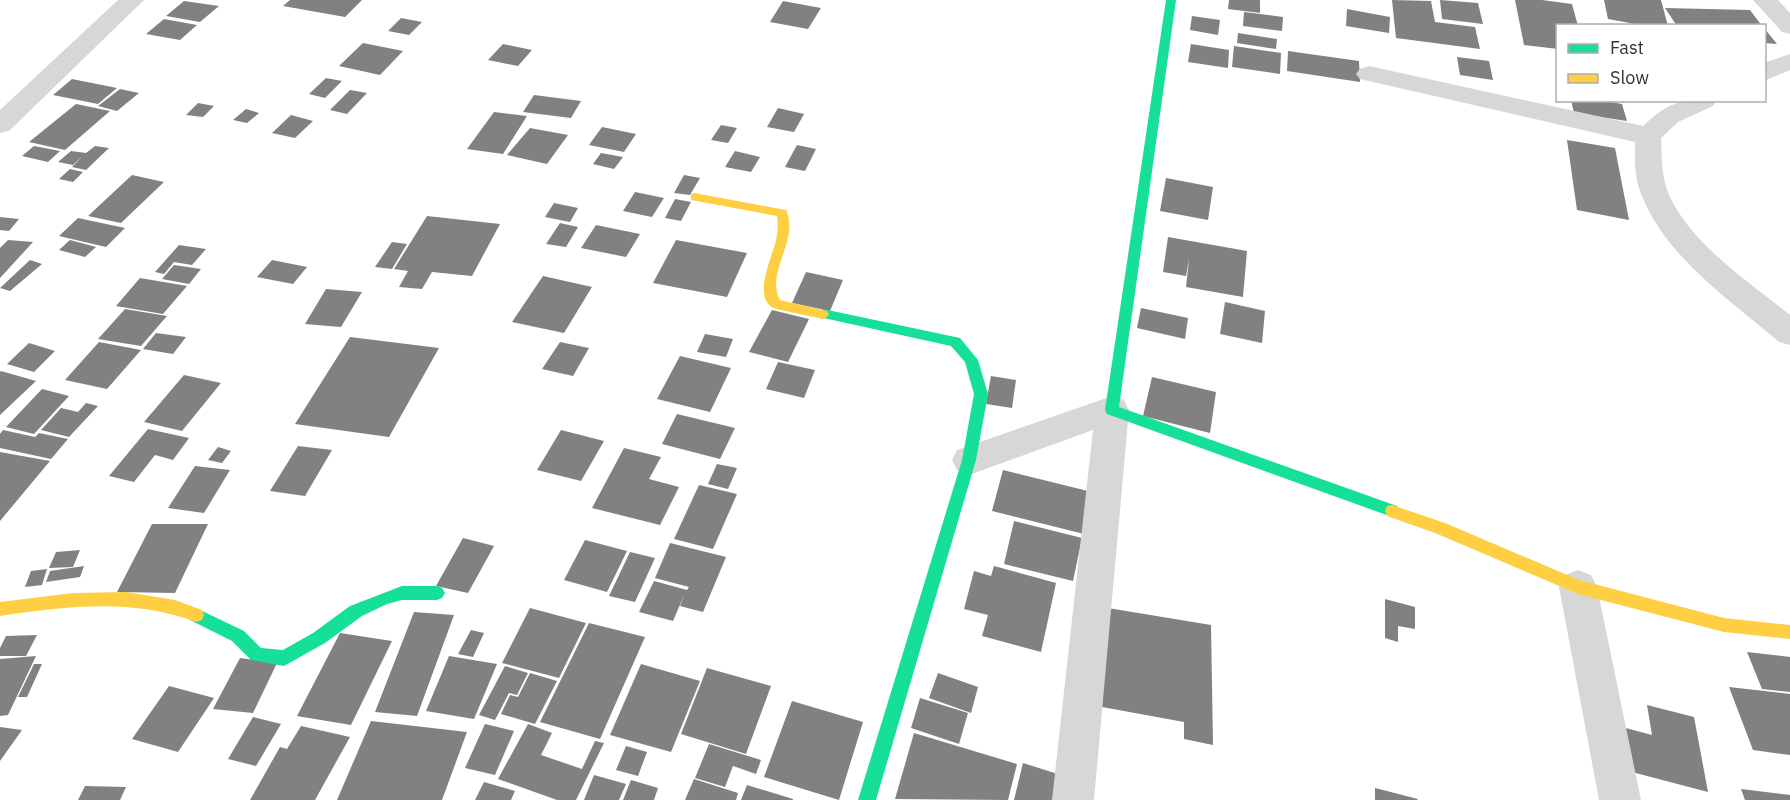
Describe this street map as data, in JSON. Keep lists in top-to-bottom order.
{
  "legend": ["Fast", "Slow"]
}
